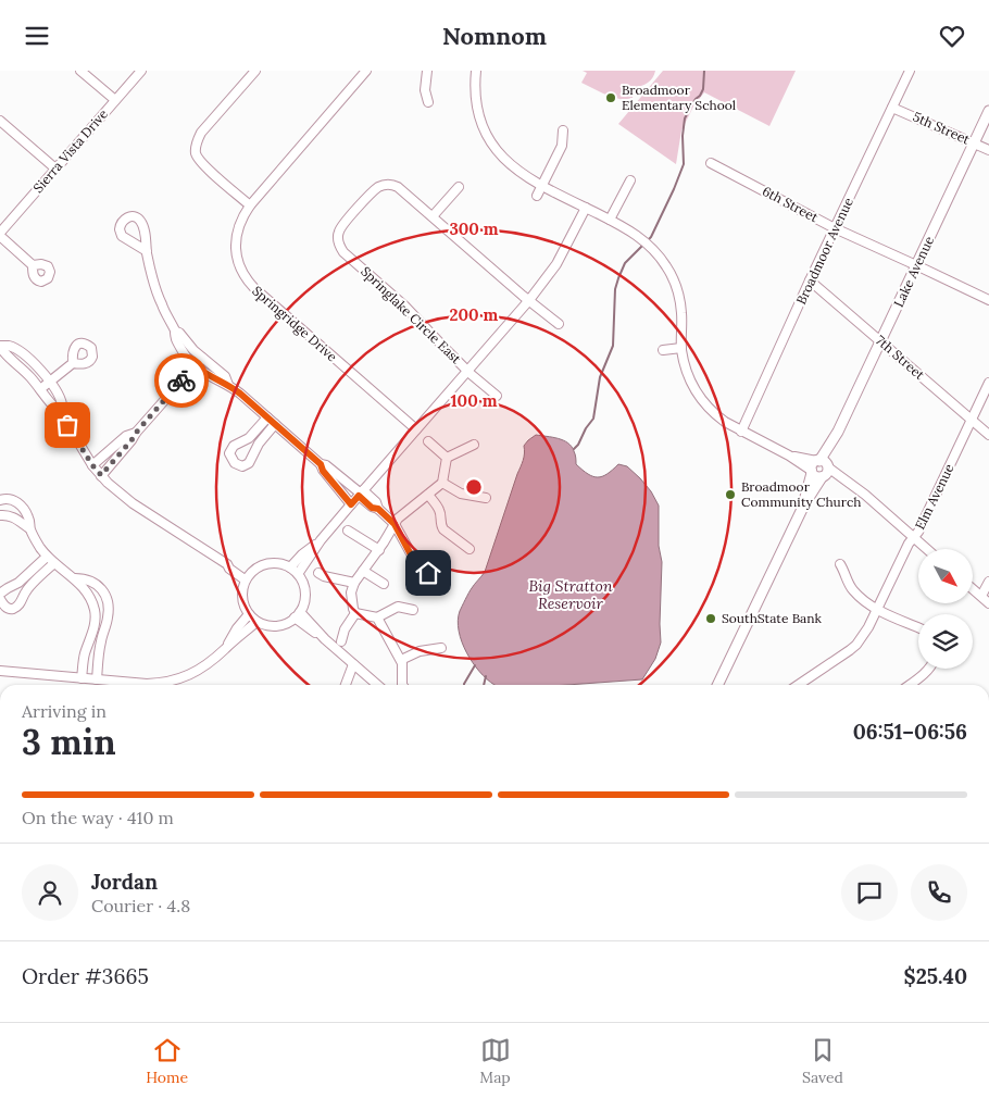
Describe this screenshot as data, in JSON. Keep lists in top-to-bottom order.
{
  "streets": {
    "main road": ["Lake Avenue"],
    "street": [
      "5th Street",
      "Sierra Vista Drive",
      "6th Street",
      "Broadmoor Avenue",
      "Springlake Circle East",
      "Springridge Drive",
      "7th Street",
      "Elm Avenue"
    ]
  },
  "crossings": [
    ["5th Street", "Broadmoor Avenue"],
    ["5th Street", "Lake Avenue"],
    ["6th Street", "Broadmoor Avenue"],
    ["6th Street", "Lake Avenue"],
    ["Broadmoor Avenue", "7th Street"],
    ["Lake Avenue", "7th Street"],
    ["7th Street", "Elm Avenue"]
  ],
  "water": ["Big Stratton Reservoir"],
  "places": ["Broadmoor Elementary School", "Broadmoor Community Church", "SouthState Bank"],
  "north": "bottom right",
  "page": {
    "header": "Nomnom",
    "heading": ["3 min", "Arriving in", "06:51–06:56"],
    "panel": [
      "Jordan",
      "Courier · 4.8",
      "Order #3665",
      "$25.40"
    ],
    "bar": "On the way · 410 m",
    "tabs": ["Home", "Map", "Saved"]
  },
  "rings": ["300 m", "200 m", "100 m"]
}
